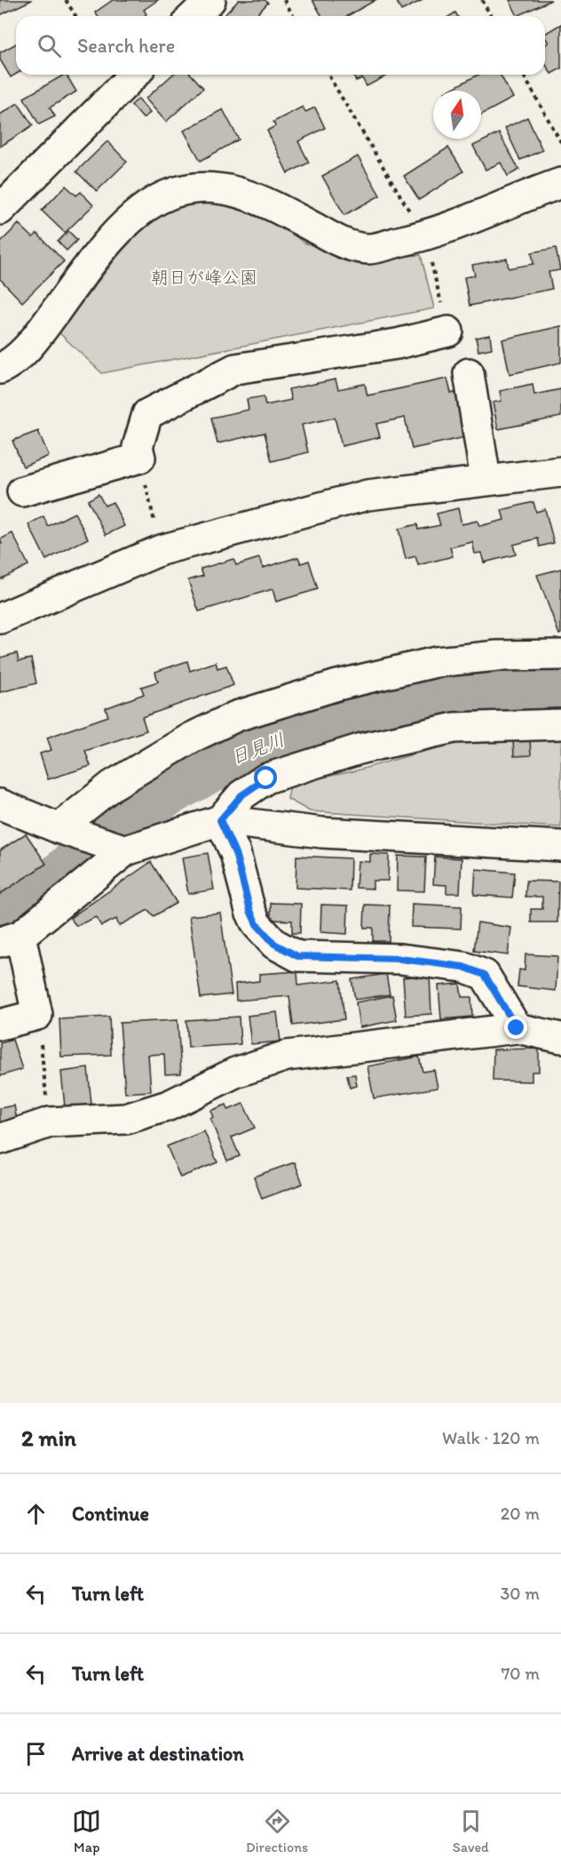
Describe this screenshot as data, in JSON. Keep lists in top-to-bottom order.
{
  "water": ["日見川"],
  "parks": ["朝日が峰公園"],
  "north": "top",
  "page": {
    "search": "Search here",
    "heading": ["2 min", "Walk · 120 m"],
    "list": [
      ["Continue", "20 m"],
      ["Turn left", "30 m"],
      ["Turn left", "70 m"],
      "Arrive at destination"
    ],
    "nav": ["Map", "Directions", "Saved"]
  }
}
